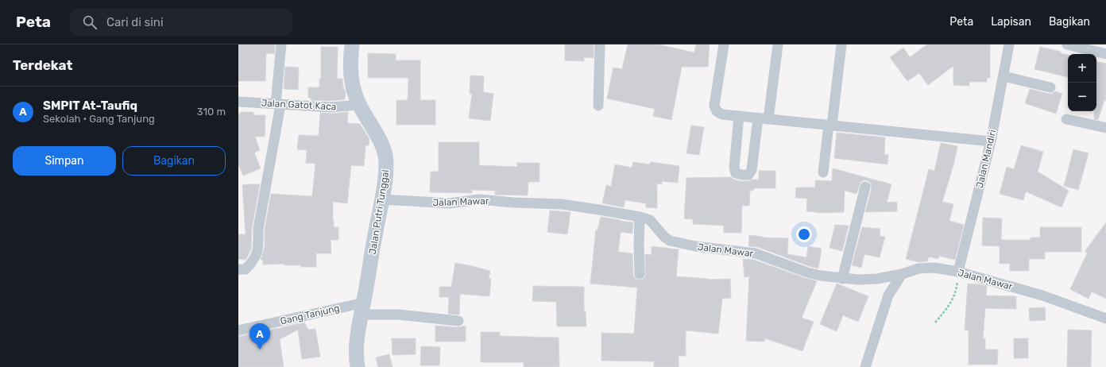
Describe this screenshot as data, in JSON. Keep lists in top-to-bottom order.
{
  "streets": {
    "street": [
      "Jalan Gatot Kaca",
      "Jalan Mandiri",
      "Jalan Mawar",
      "Jalan Putri Tunggal",
      "Gang Tanjung"
    ]
  },
  "crossings": [
    ["Jalan Gatot Kaca", "Jalan Putri Tunggal"],
    ["Jalan Mandiri", "Jalan Mawar"],
    ["Jalan Mawar", "Jalan Putri Tunggal"],
    ["Jalan Putri Tunggal", "Gang Tanjung"]
  ],
  "page": {
    "header": "Peta",
    "search": "Cari di sini",
    "nav": ["Peta", "Lapisan", "Bagikan"],
    "heading": "Terdekat",
    "map_buttons": ["+", "−"],
    "list": [
      {
        "mark": "A",
        "name": "SMPIT At-Taufiq",
        "note": "Sekolah · Gang Tanjung",
        "value": "310 m"
      }
    ],
    "buttons": ["Simpan", "Bagikan"],
    "pins": "A"
  }
}
